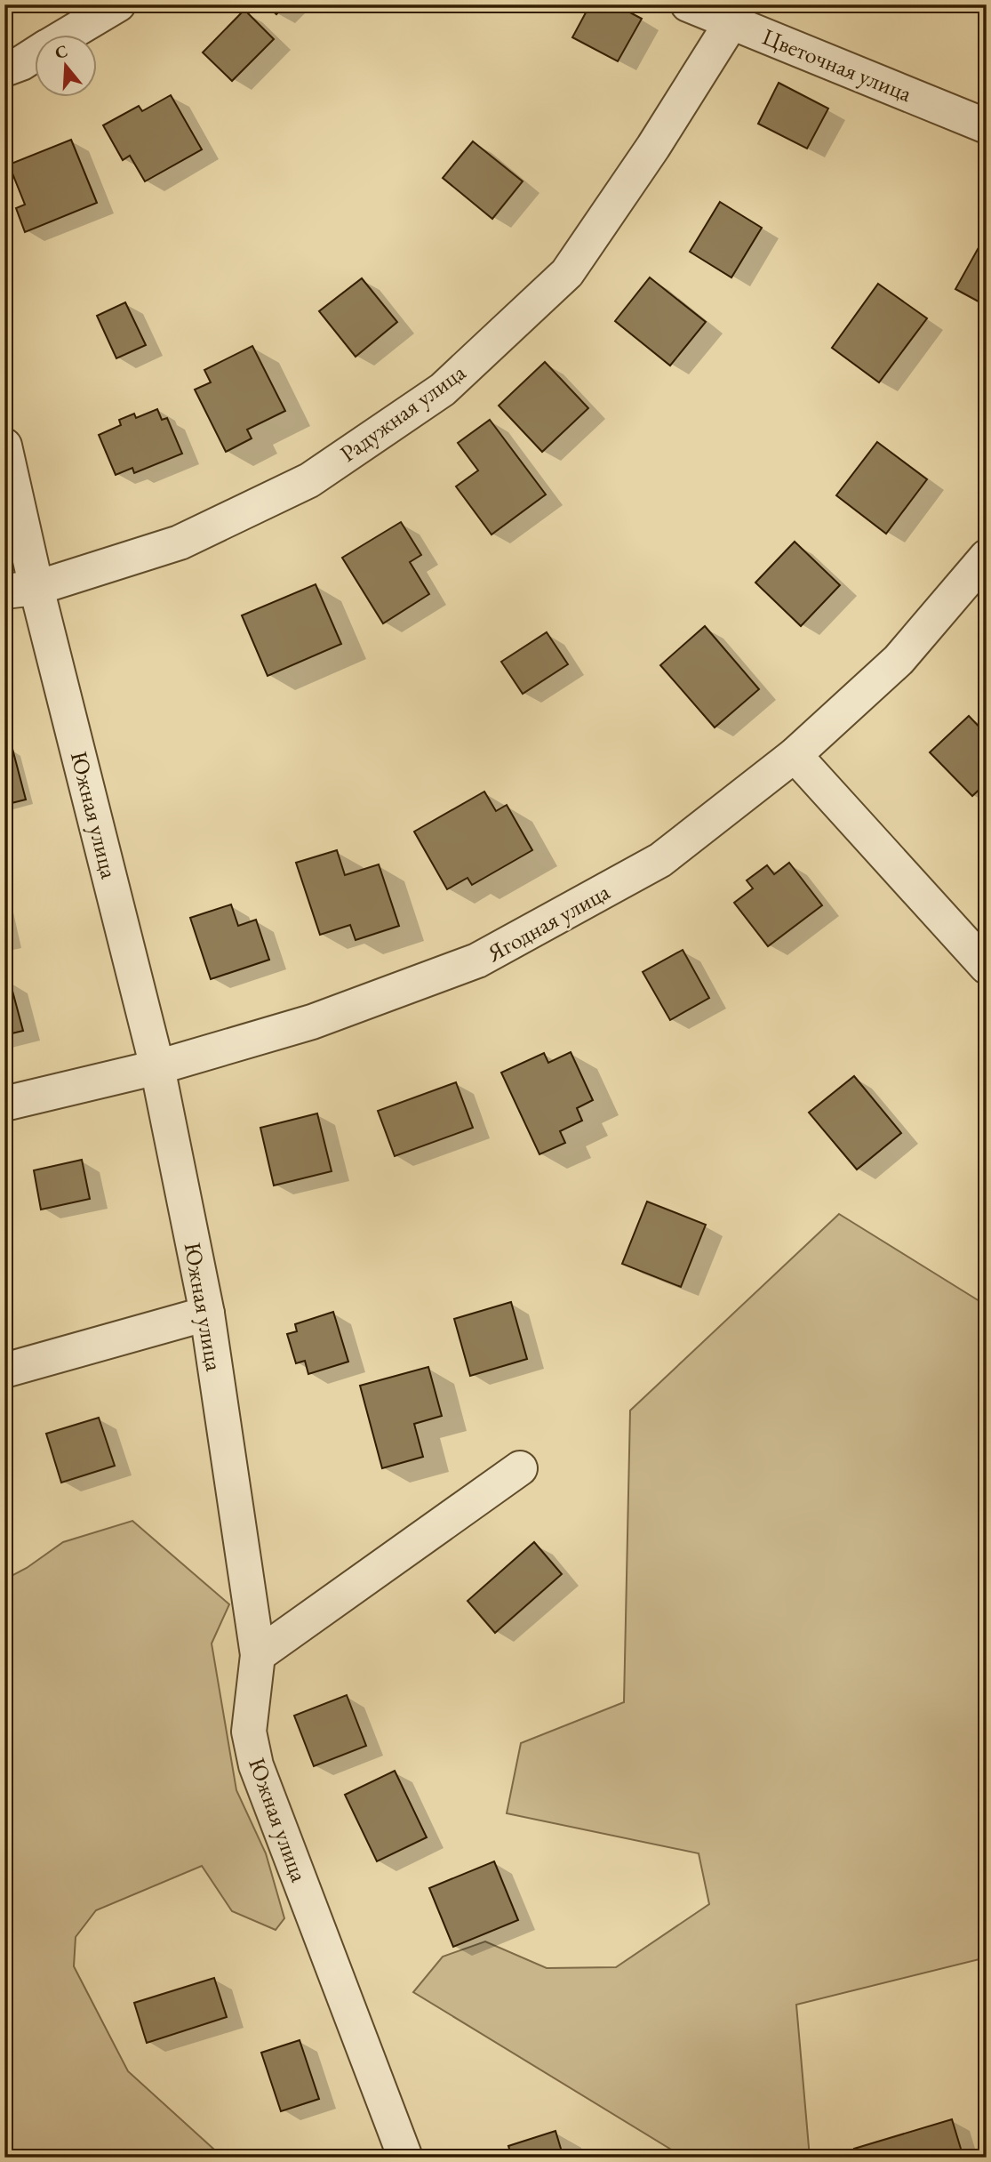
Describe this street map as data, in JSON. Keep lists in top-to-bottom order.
{
  "streets": {
    "street": [
      "Цветочная улица",
      "Радужная улица",
      "Южная улица",
      "Ягодная улица"
    ]
  },
  "crossings": [
    ["Цветочная улица", "Радужная улица"],
    ["Радужная улица", "Южная улица"],
    ["Южная улица", "Ягодная улица"]
  ],
  "north": "top"
}
